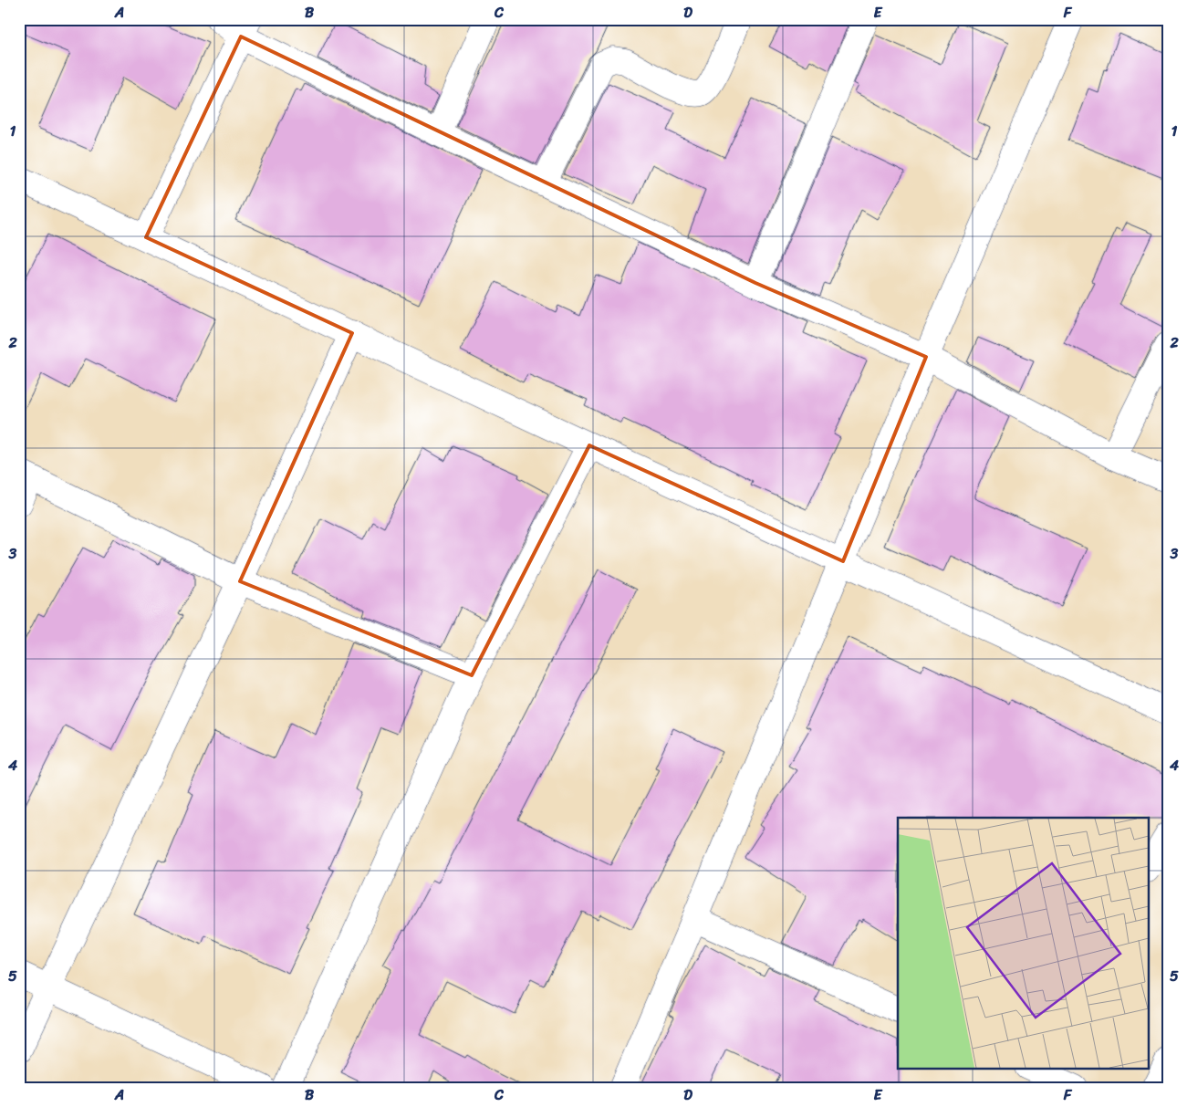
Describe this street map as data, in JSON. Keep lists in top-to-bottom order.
{
  "grid": {
    "columns": [
      "A",
      "B",
      "C",
      "D",
      "E",
      "F"
    ],
    "rows": [
      "1",
      "2",
      "3",
      "4",
      "5"
    ]
  }
}
